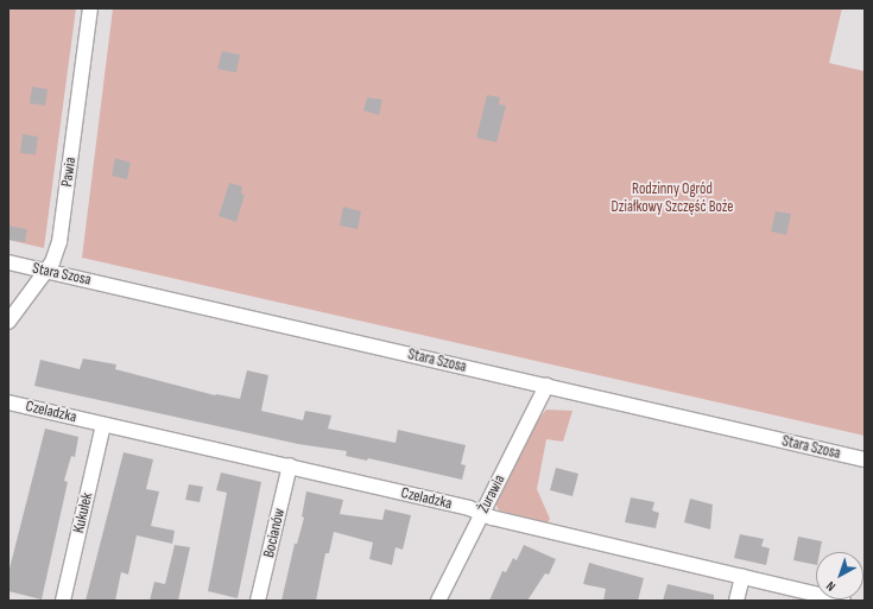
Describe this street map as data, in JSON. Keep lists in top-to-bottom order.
{
  "streets": {
    "street": [
      "Pawia",
      "Stara Szosa",
      "Czeladzka",
      "Żurawia",
      "Kukułek",
      "Bocianów"
    ]
  },
  "crossings": [
    ["Pawia", "Stara Szosa"],
    ["Stara Szosa", "Żurawia"],
    ["Czeladzka", "Żurawia"],
    ["Czeladzka", "Kukułek"],
    ["Czeladzka", "Bocianów"]
  ],
  "parks": ["Rodzinny Ogród Działkowy Szczęść Boże"],
  "north": "bottom left"
}
